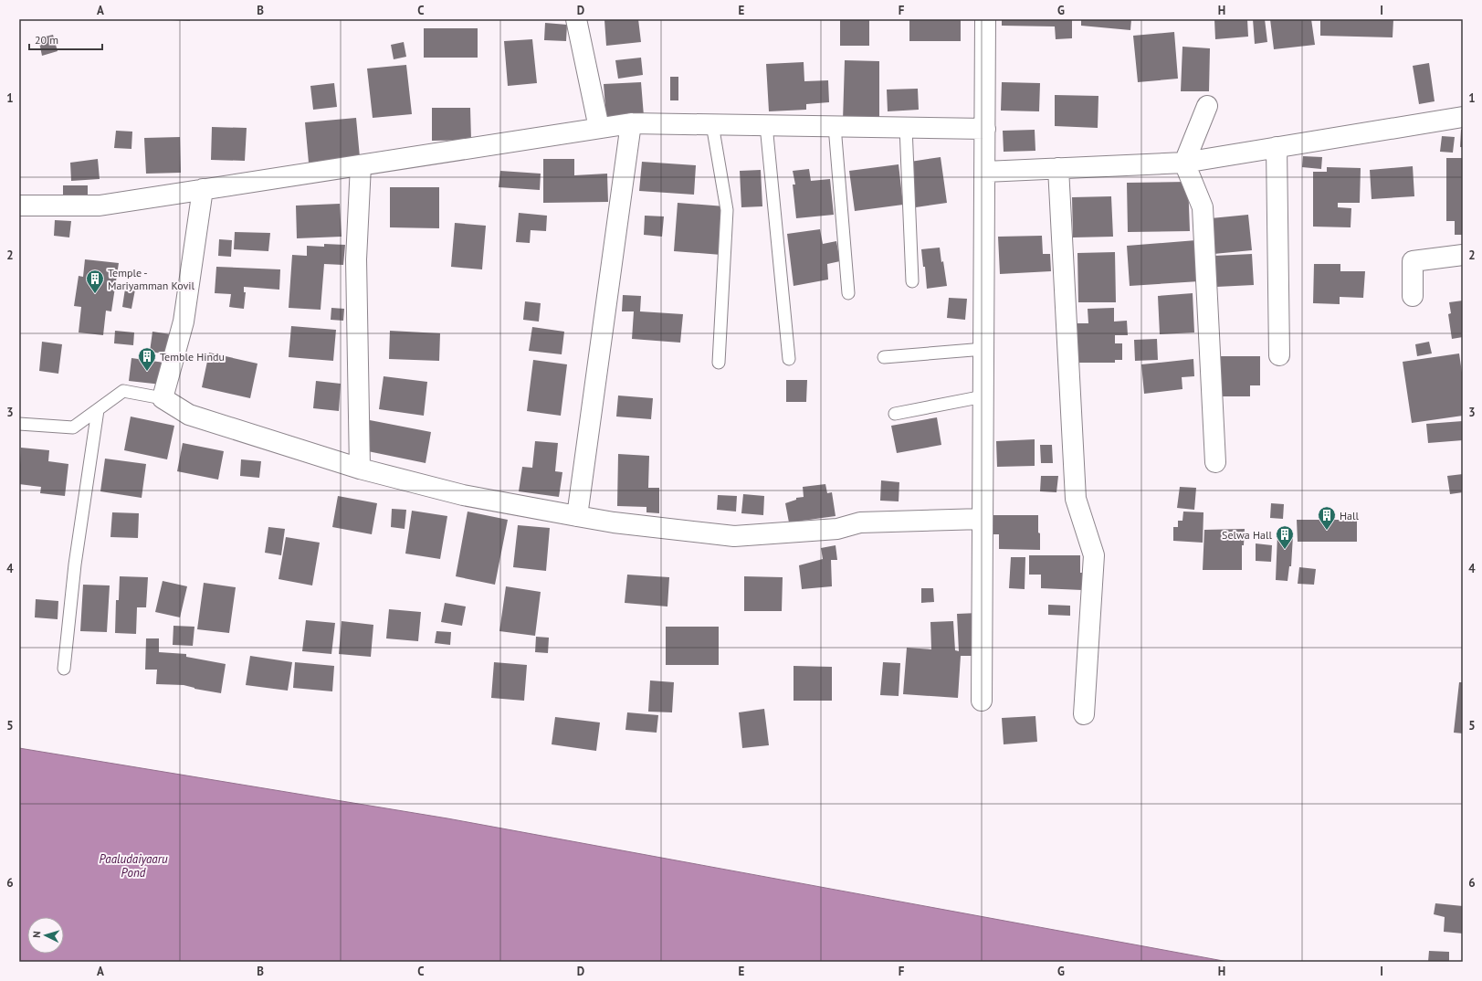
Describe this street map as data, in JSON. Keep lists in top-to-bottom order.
{
  "water": ["Paaludaiyaaru Pond"],
  "places": {
    "building": [
      "Temple - Mariyamman Kovil",
      "Temble Hindu",
      "Hall",
      "Selwa Hall"
    ]
  },
  "scale_bar": "20 m",
  "north": "left",
  "grid": {
    "columns": [
      "A",
      "B",
      "C",
      "D",
      "E",
      "F",
      "G",
      "H",
      "I"
    ],
    "rows": [
      "1",
      "2",
      "3",
      "4",
      "5",
      "6"
    ]
  }
}
